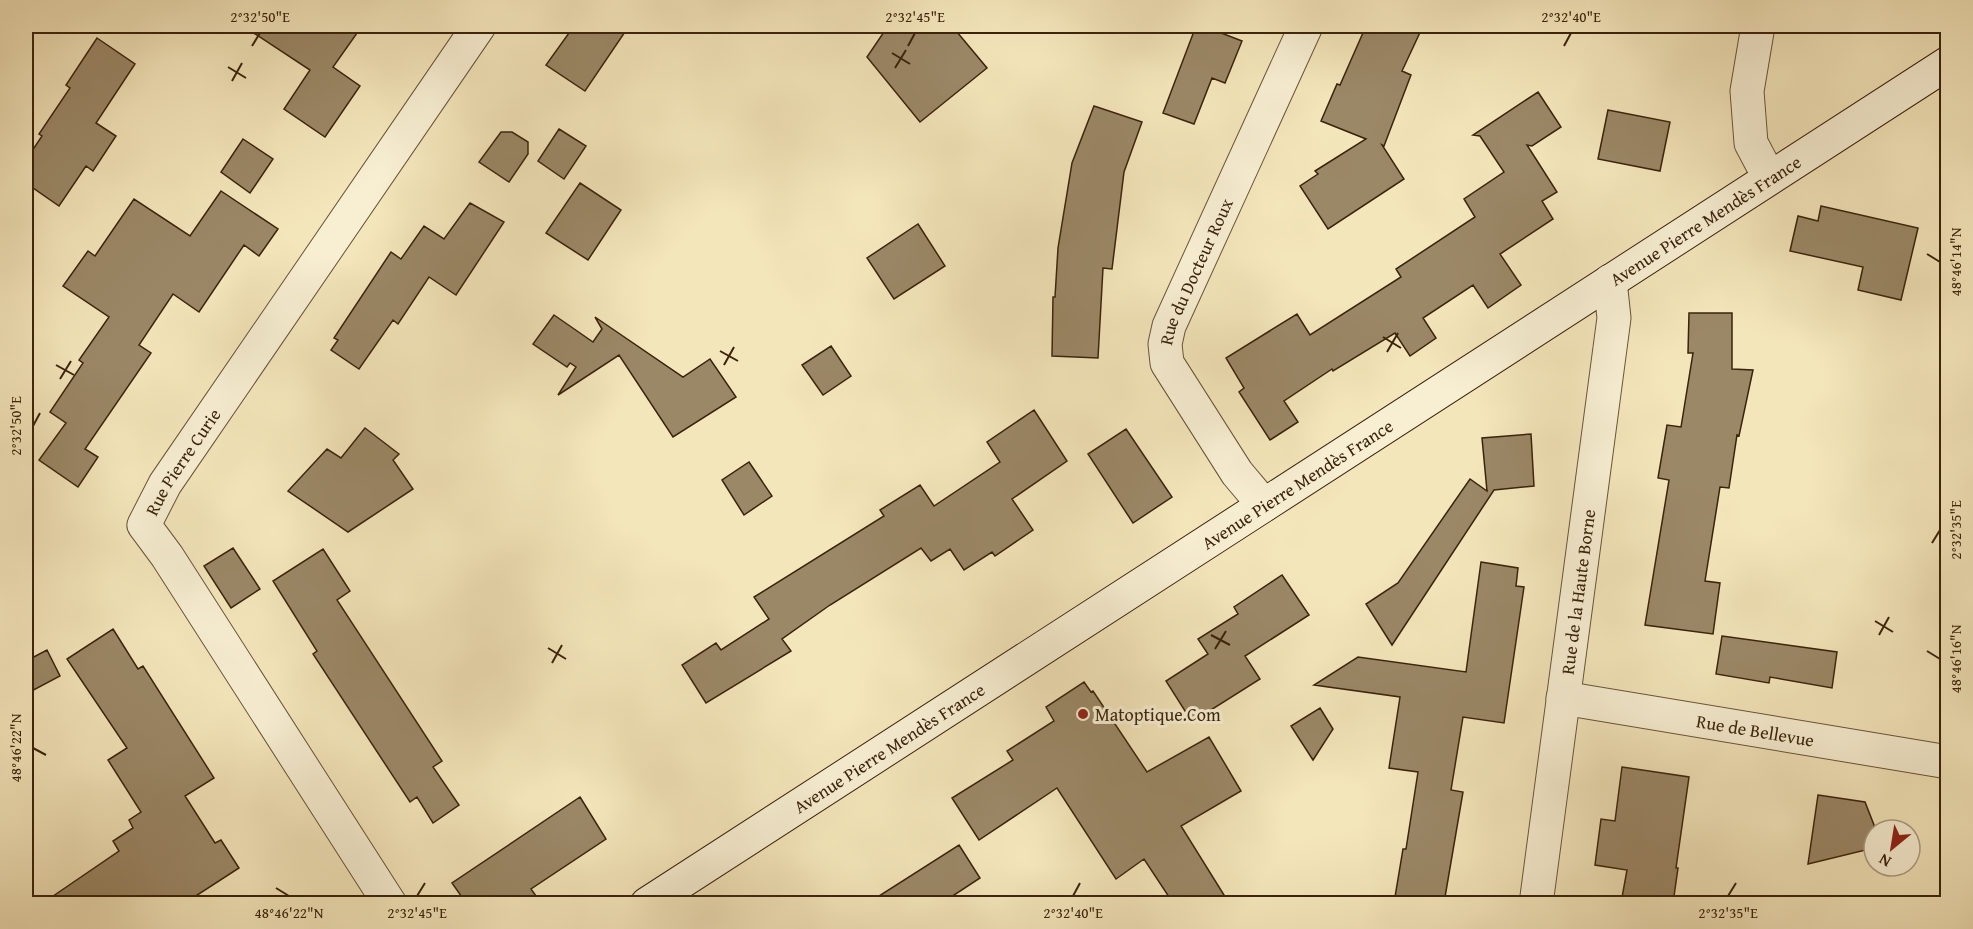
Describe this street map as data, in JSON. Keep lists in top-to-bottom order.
{
  "streets": {
    "street": [
      "Avenue Pierre Mendès France",
      "Rue du Docteur Roux",
      "Rue Pierre Curie",
      "Rue de la Haute Borne",
      "Rue de Bellevue"
    ]
  },
  "crossings": [
    ["Avenue Pierre Mendès France", "Rue du Docteur Roux"],
    ["Avenue Pierre Mendès France", "Rue de la Haute Borne"],
    ["Rue de la Haute Borne", "Rue de Bellevue"]
  ],
  "places": ["Matoptique.Com"],
  "north": "bottom left",
  "coordinates": [
    "2°32'50\"E",
    "2°32'45\"E",
    "2°32'40\"E",
    "48°46'14\"N",
    "2°32'35\"E",
    "48°46'16\"N",
    "48°46'22\"N"
  ]
}
